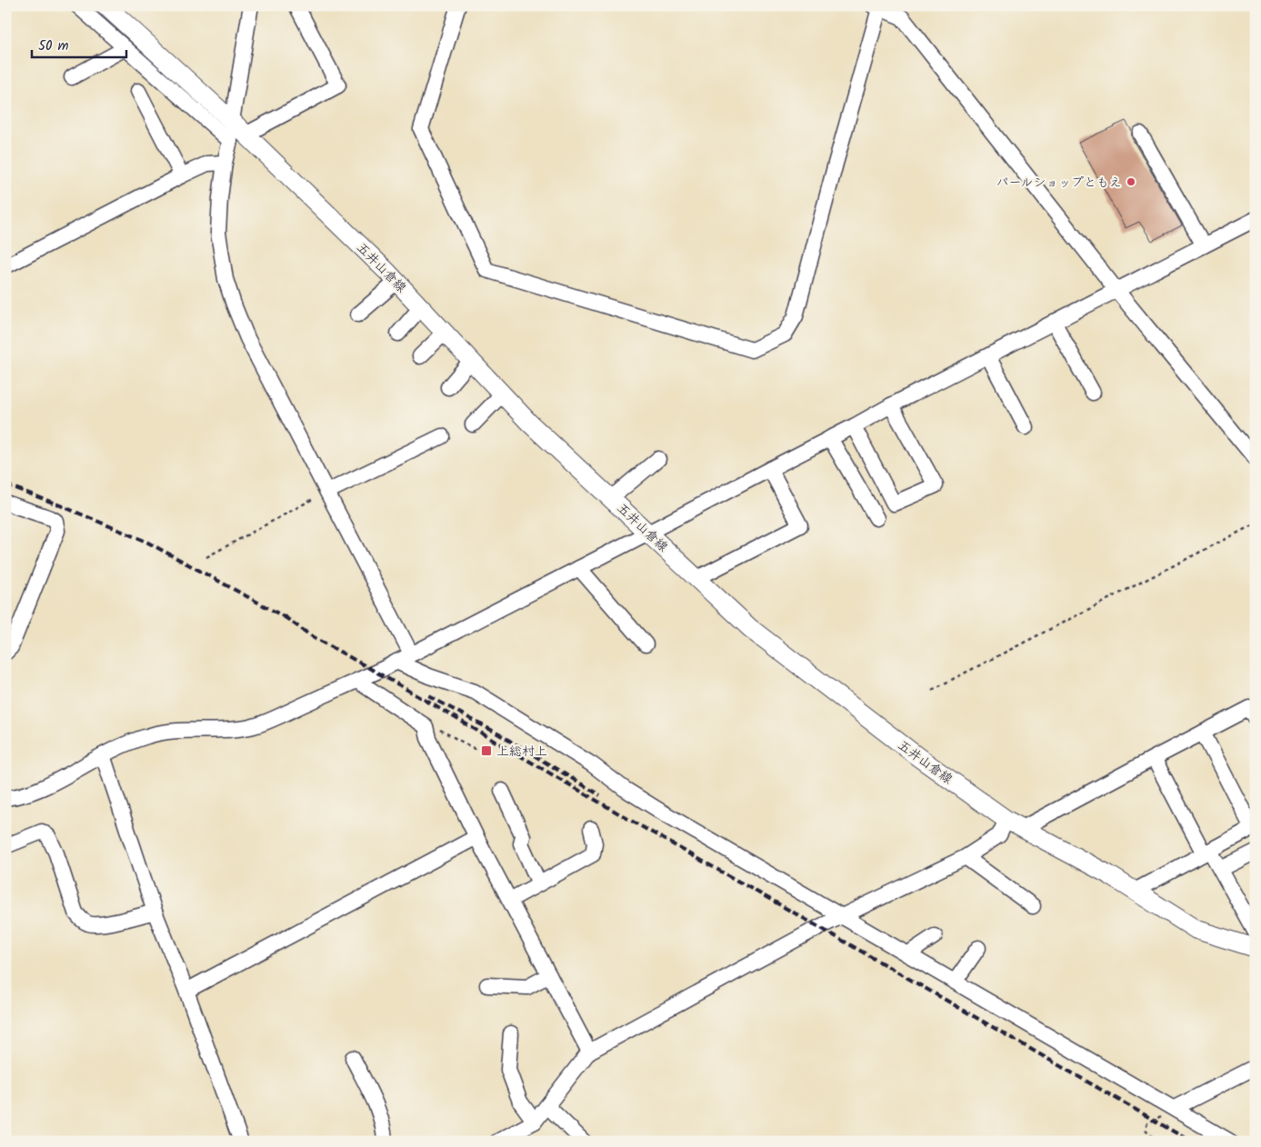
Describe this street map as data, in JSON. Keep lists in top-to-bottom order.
{
  "streets": {
    "main road": ["五井山倉線"]
  },
  "places": {
    "other": ["パールショップともえ"],
    "transit": ["上総村上"]
  },
  "scale_bar": "50 m"
}
